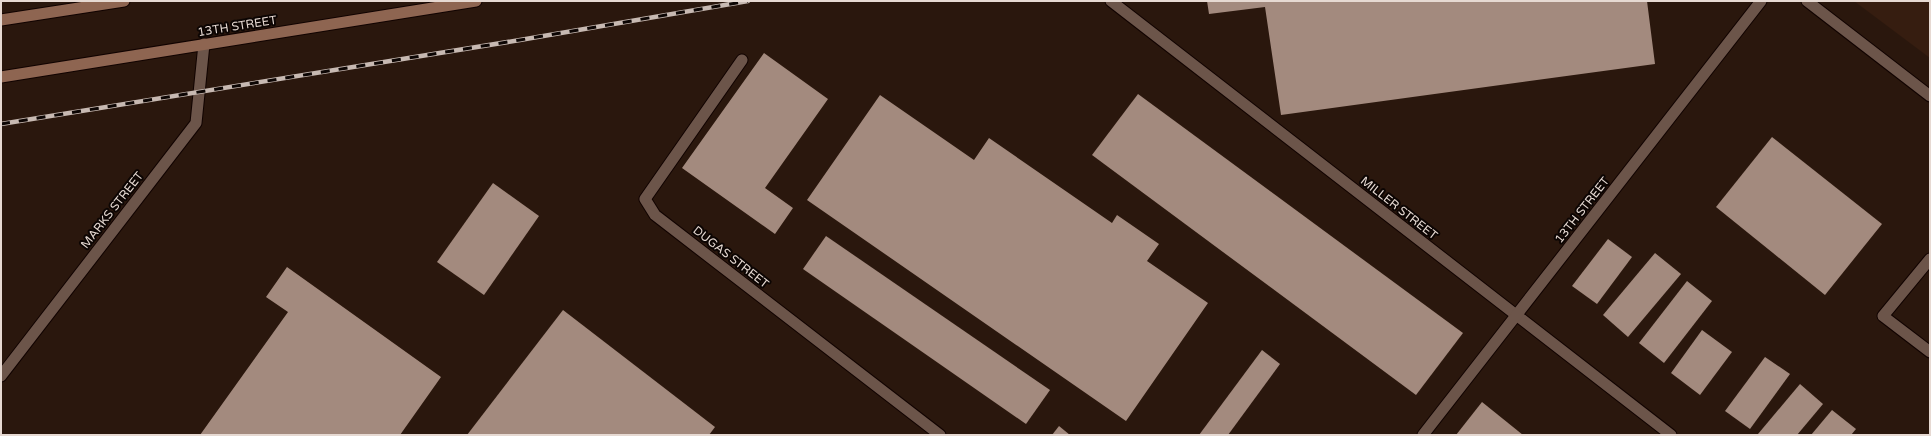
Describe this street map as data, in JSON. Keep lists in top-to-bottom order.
{
  "streets": {
    "main road": ["13TH STREET"],
    "street": ["MILLER STREET", "MARKS STREET", "DUGAS STREET"]
  },
  "crossings": [
    ["13TH STREET", "MILLER STREET"],
    ["13TH STREET", "MARKS STREET"]
  ]
}
